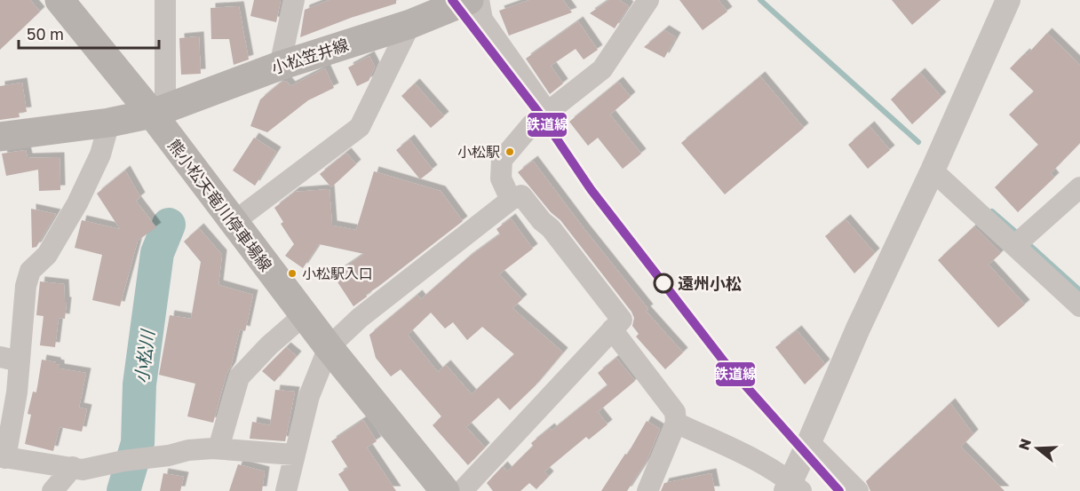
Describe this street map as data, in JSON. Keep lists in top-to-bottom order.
{
  "streets": {
    "main road": ["小松笠井線", "熊小松天竜川停車場線"]
  },
  "crossings": [
    ["小松笠井線", "熊小松天竜川停車場線"]
  ],
  "water": ["小松川"],
  "places": ["小松駅", "小松駅入口", "遠州小松"],
  "lines": ["transit line 鉄道線"],
  "scale_bar": "50 m",
  "north": "left"
}
